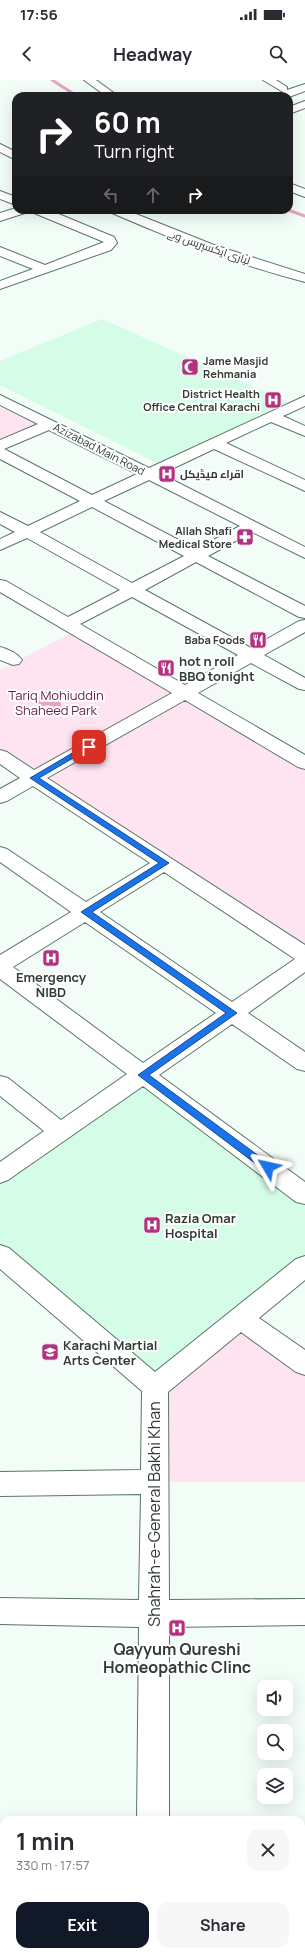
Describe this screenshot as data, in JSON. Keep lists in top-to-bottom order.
{
  "streets": {
    "main road": ["لیاری ایکسپریس وے", "Azizabad Main Road", "Shahrah-e-General Bakhi Khan"]
  },
  "parks": ["Tariq Mohiuddin Shaheed Park"],
  "places": {
    "mosque": ["Jame Masjid Rehmania"],
    "hospital": [
      "District Health Office Central Karachi",
      "اقراء میڈیکل",
      "Emergency NIBD",
      "Razia Omar Hospital",
      "Qayyum Qureshi Homeopathic Clinc"
    ],
    "pharmacy": ["Allah Shafi Medical Store"],
    "restaurant": ["Baba Foods", "hot n roll BBQ tonight"],
    "school or university": ["Karachi Martial Arts Center"]
  },
  "page": {
    "status": "17:56",
    "header": "Headway",
    "turn": ["60 m", "Turn right"],
    "heading": ["1 min", "330 m · 17:57"],
    "buttons": ["Exit", "Share"]
  }
}
